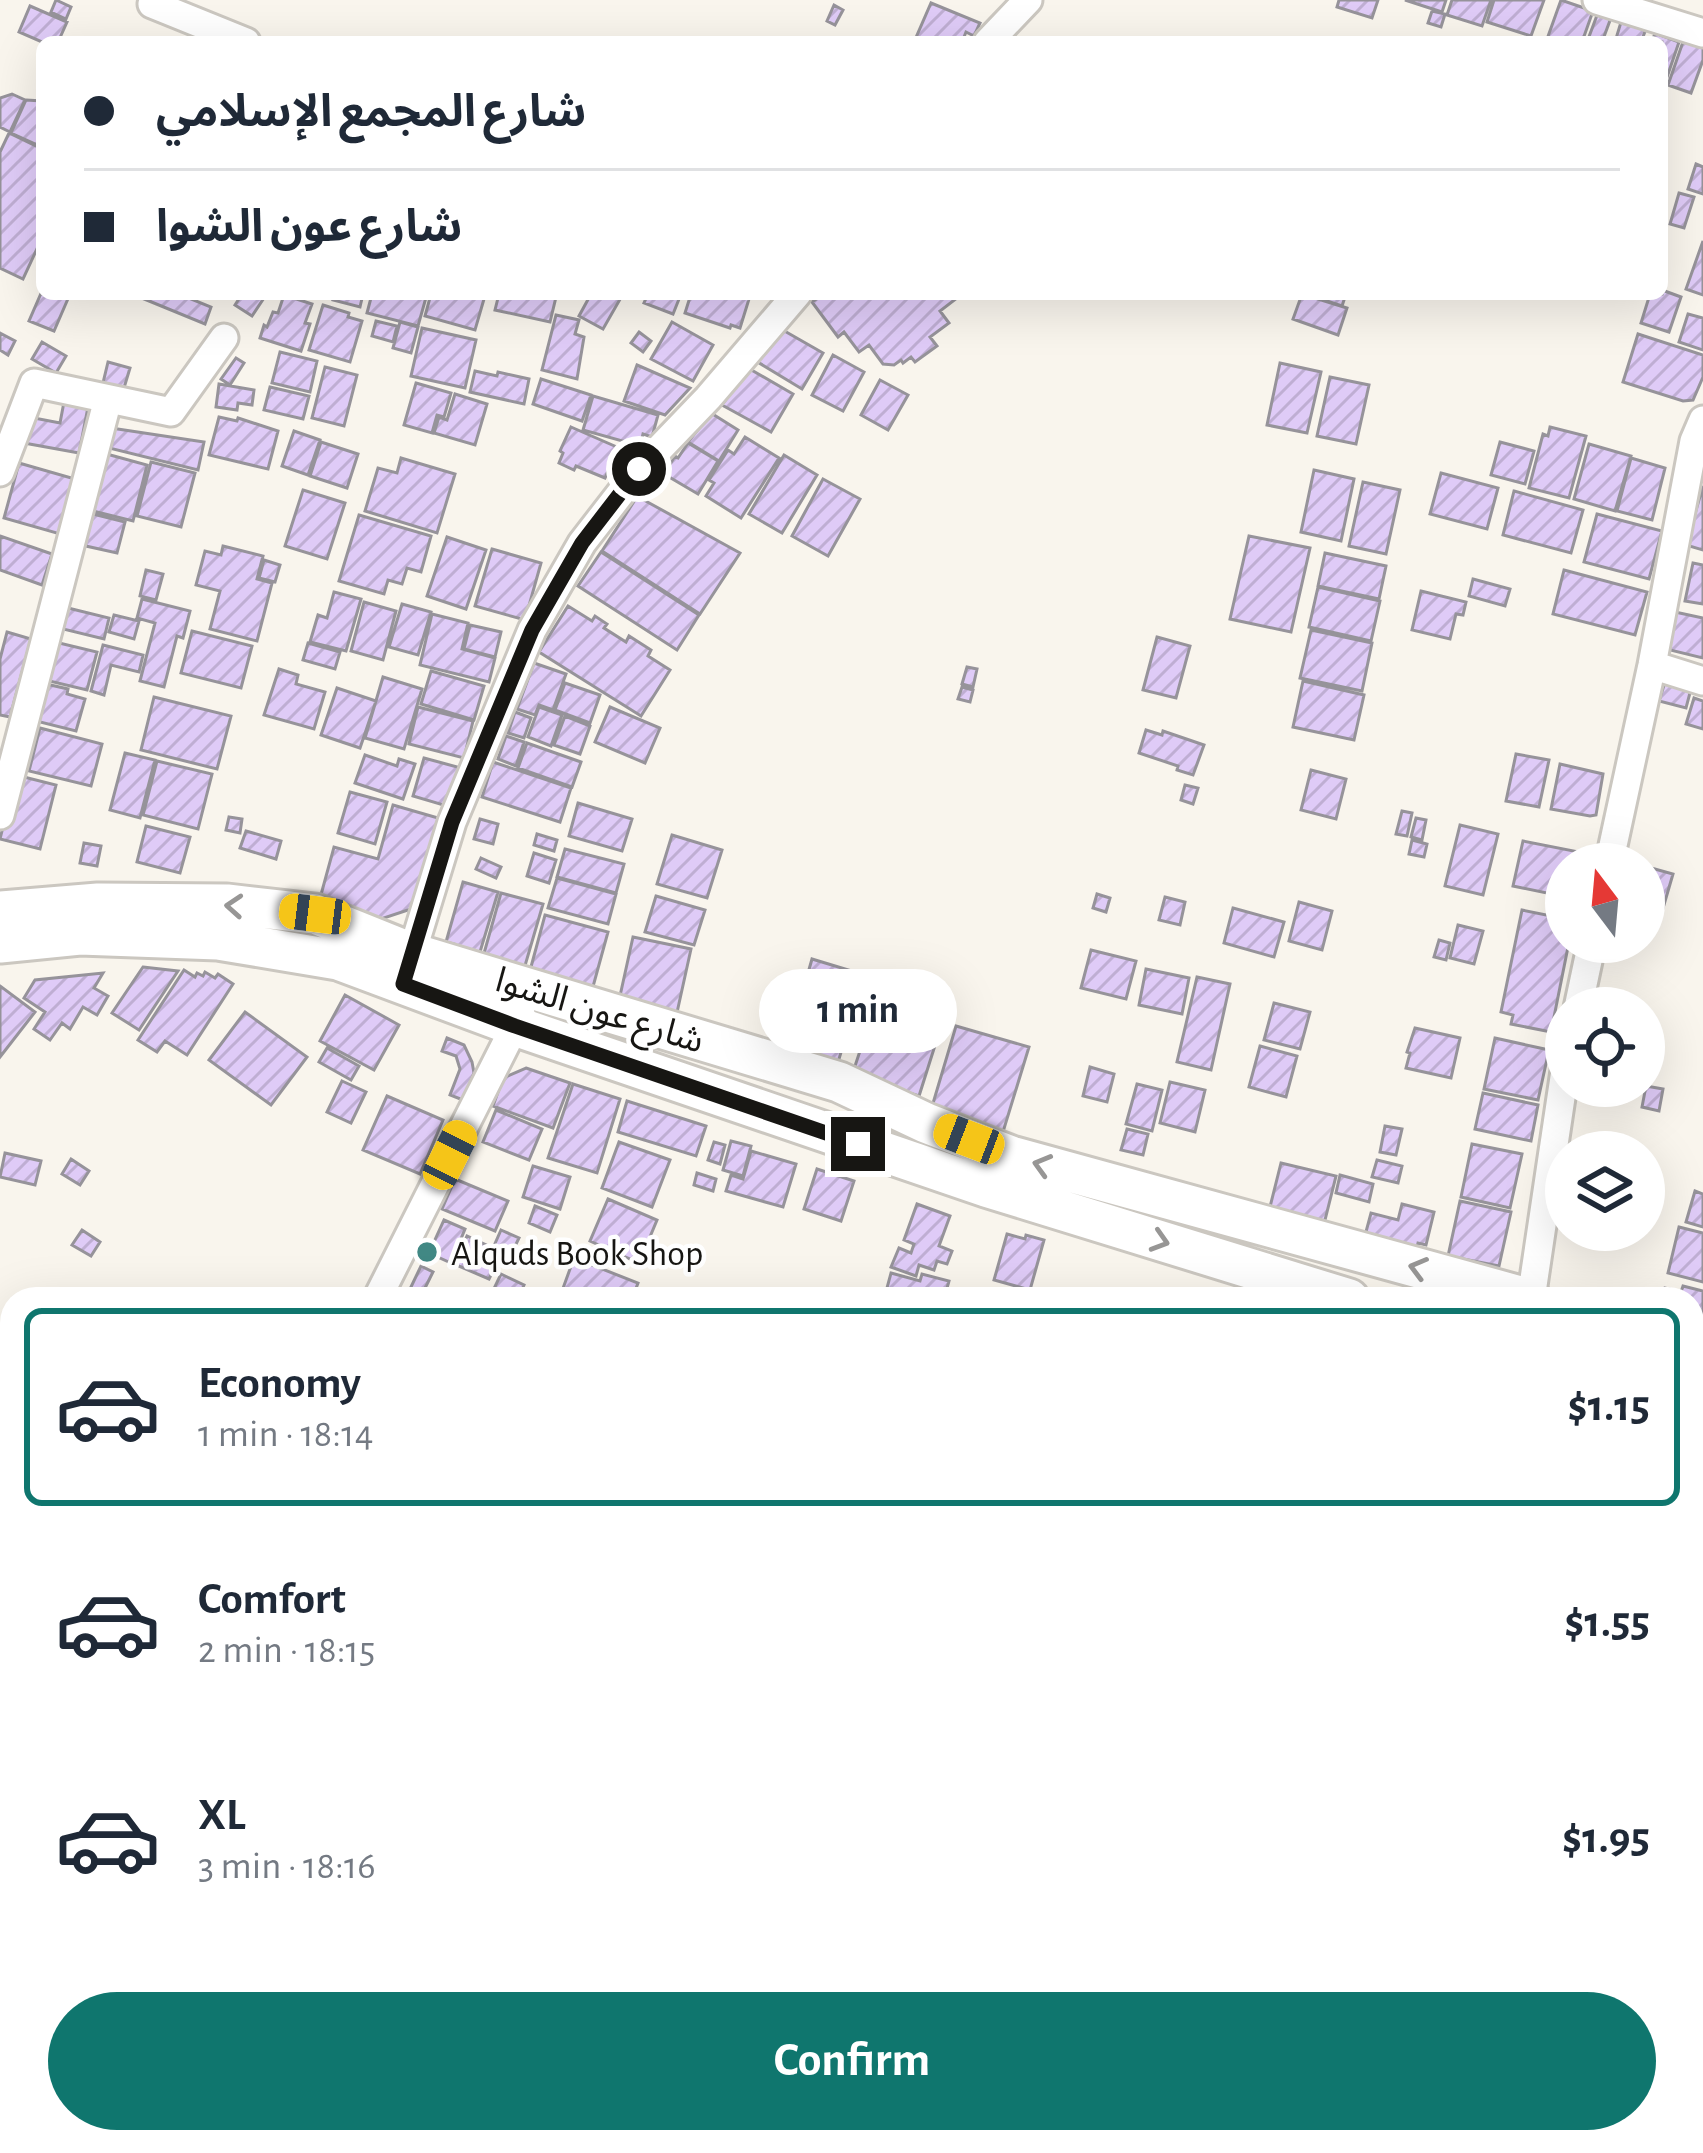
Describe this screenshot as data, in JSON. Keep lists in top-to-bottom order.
{
  "streets": {
    "main road": ["شارع عون الشوا"]
  },
  "places": ["Alquds Book Shop"],
  "north": "top",
  "page": {
    "banner": ["شارع المجمع الإسلامي", "شارع عون الشوا"],
    "bubble": "1 min",
    "list": [
      {
        "name": "Economy",
        "note": "1 min · 18:14",
        "value": "$1.15"
      },
      {
        "name": "Comfort",
        "note": "2 min · 18:15",
        "value": "$1.55"
      },
      {
        "name": "XL",
        "note": "3 min · 18:16",
        "value": "$1.95"
      }
    ],
    "buttons": "Confirm"
  }
}
